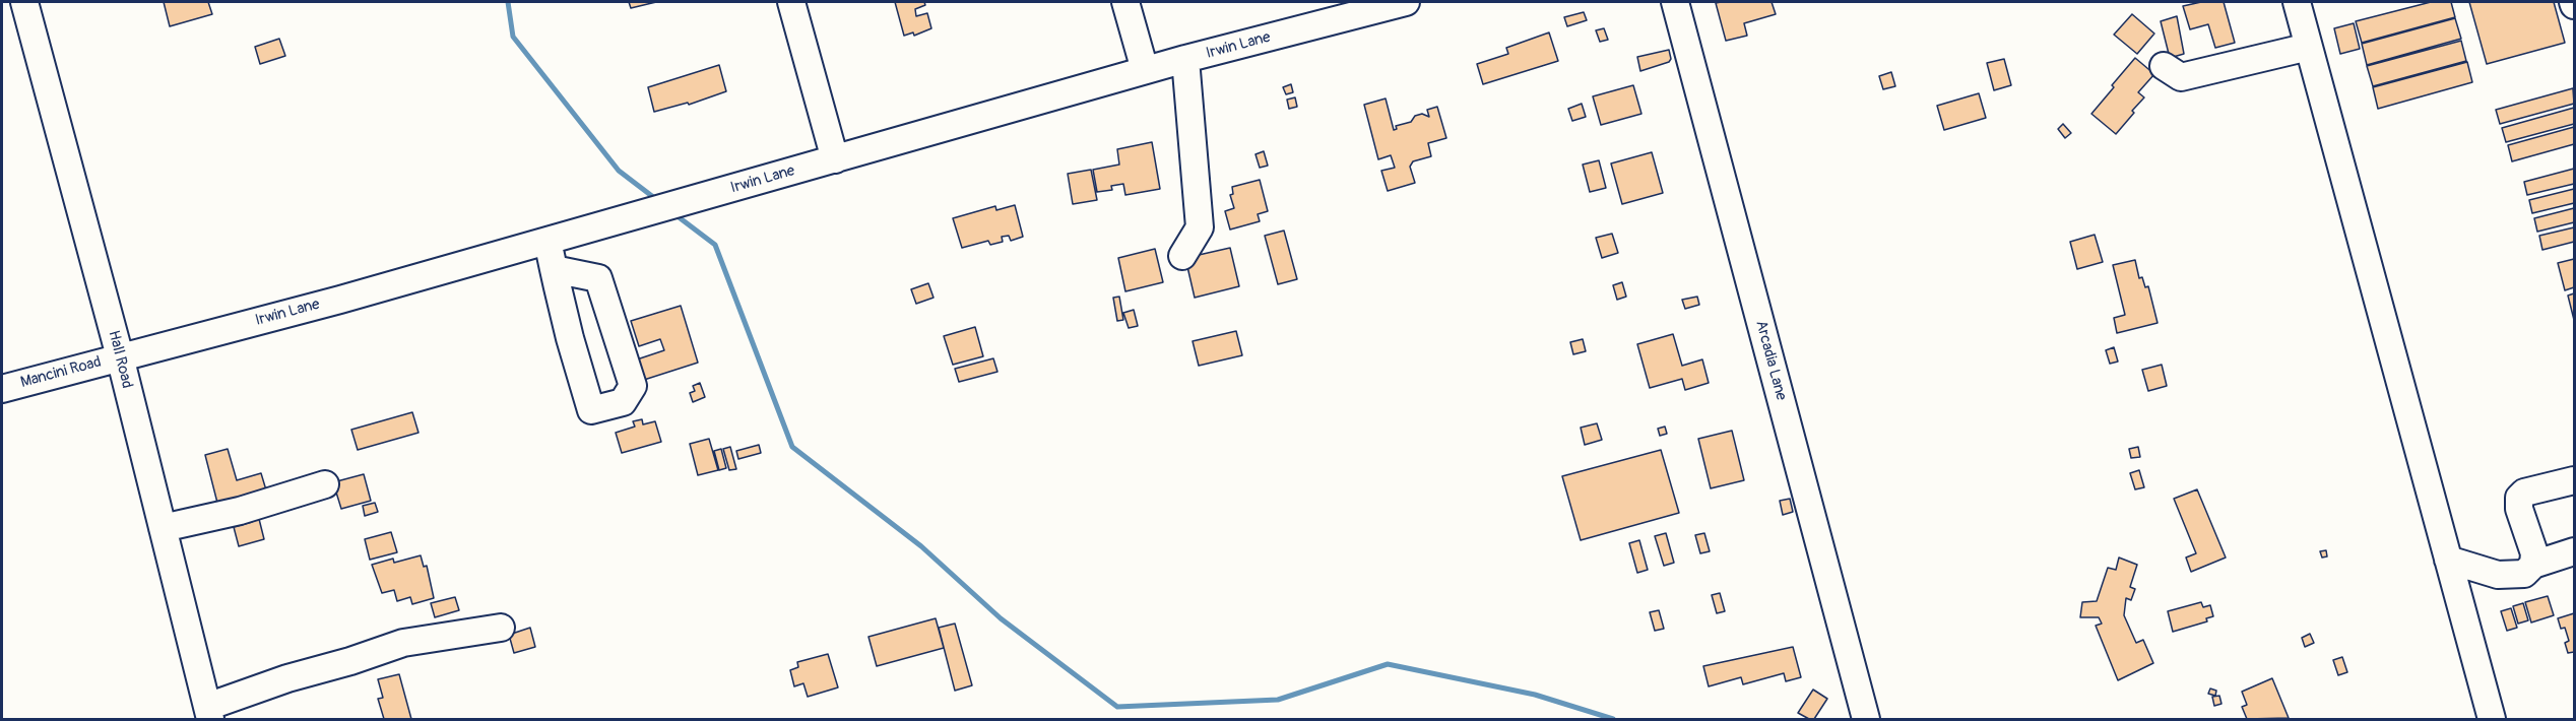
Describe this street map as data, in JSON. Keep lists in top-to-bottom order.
{
  "streets": {
    "street": [
      "Irwin Lane",
      "Hall Road",
      "Arcadia Lane",
      "Mancini Road"
    ]
  },
  "crossings": [
    ["Irwin Lane", "Hall Road"],
    ["Irwin Lane", "Mancini Road"],
    ["Hall Road", "Mancini Road"]
  ]
}
